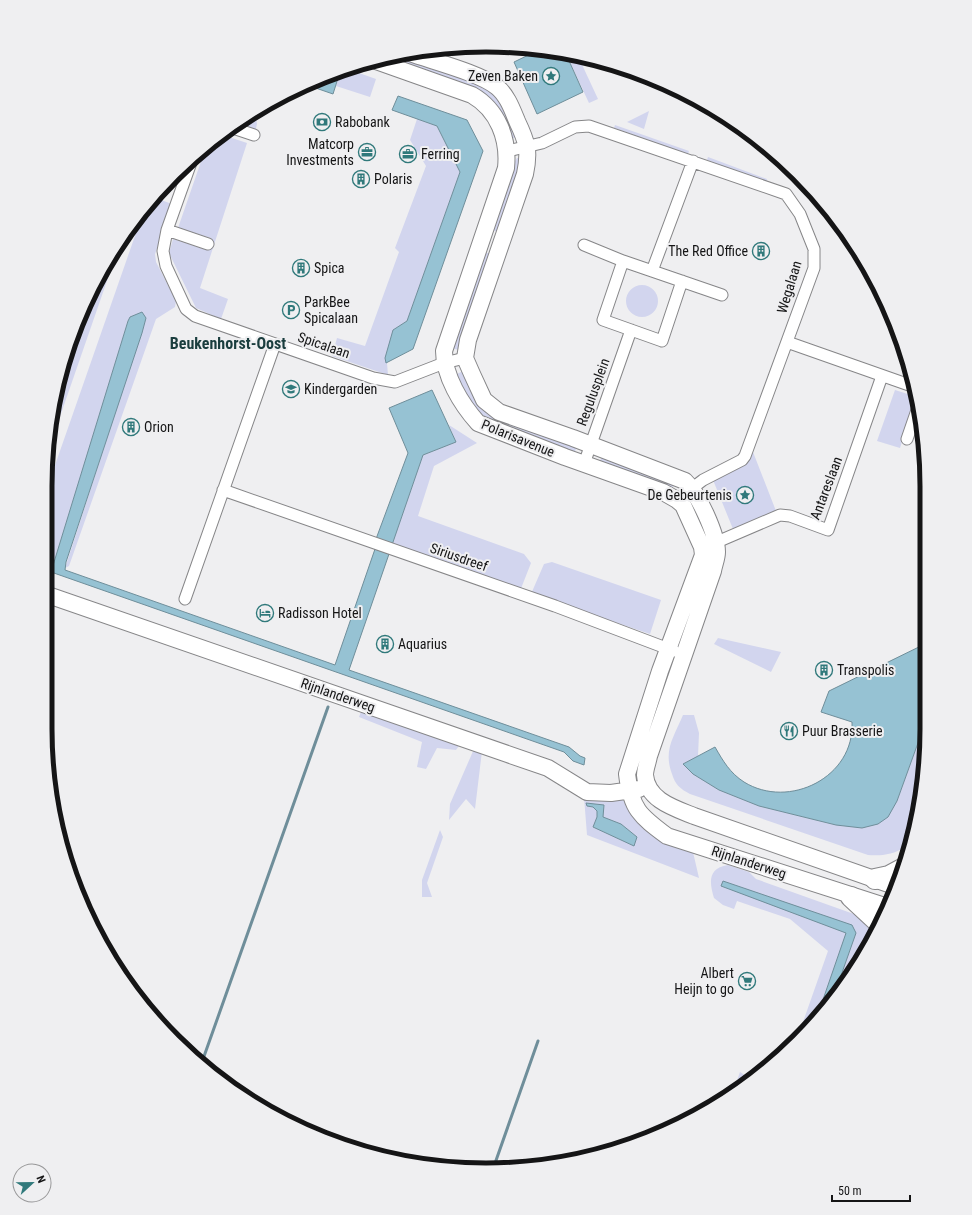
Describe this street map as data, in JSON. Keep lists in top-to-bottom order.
{
  "streets": {
    "street": [
      "Wegalaan",
      "Spicalaan",
      "Regulusplein",
      "Polarisavenue",
      "Antareslaan",
      "Siriusdreef",
      "Rijnlanderweg"
    ]
  },
  "crossings": [
    ["Wegalaan", "Polarisavenue"],
    ["Spicalaan", "Polarisavenue"],
    ["Regulusplein", "Polarisavenue"],
    ["Polarisavenue", "Antareslaan"],
    ["Polarisavenue", "Siriusdreef"],
    ["Polarisavenue", "Rijnlanderweg"]
  ],
  "districts": ["Beukenhorst-Oost"],
  "places": {
    "place": ["Zeven Baken", "De Gebeurtenis"],
    "bank": ["Rabobank"],
    "office": ["Matcorp Investments", "Ferring"],
    "building": [
      "Polaris",
      "The Red Office",
      "Spica",
      "Orion",
      "Aquarius",
      "Transpolis"
    ],
    "parking": ["ParkBee Spicalaan"],
    "school or university": ["Kindergarden"],
    "hotel": ["Radisson Hotel"],
    "restaurant": ["Puur Brasserie"],
    "supermarket": ["Albert Heijn to go"]
  },
  "scale_bar": "50 m",
  "north": "right"
}
